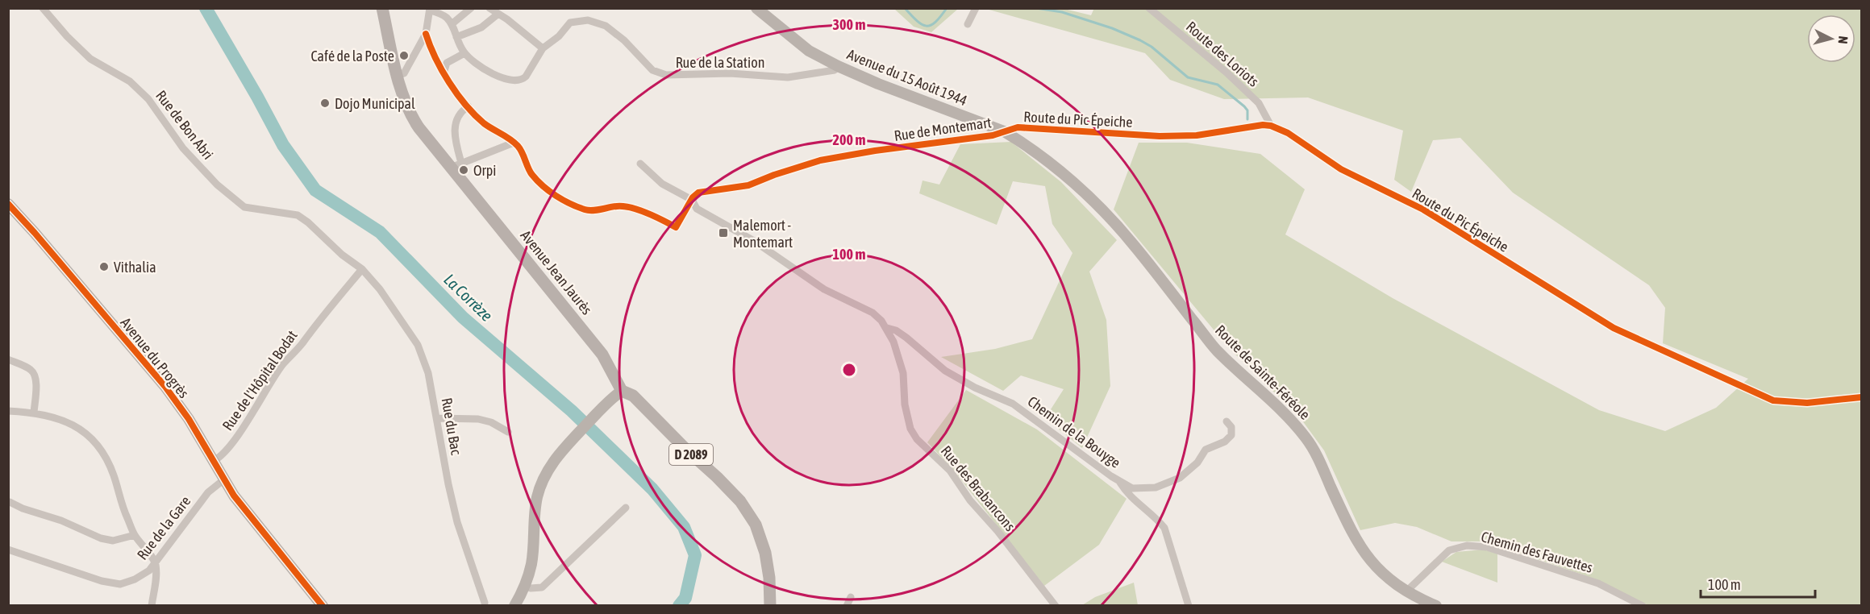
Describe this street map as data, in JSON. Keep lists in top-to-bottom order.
{
  "streets": {
    "main road": [
      "Avenue du 15 Août 1944",
      "Avenue Jean Jaurès",
      "Avenue du Progrès",
      "Route de Sainte-Féréole",
      "D 2089"
    ],
    "street": [
      "Route des Loriots",
      "Rue de la Station",
      "Route du Pic Épeiche",
      "Rue de Bon Abri",
      "Rue de Montemart",
      "Rue de l'Hôpital Bodat",
      "Rue du Bac",
      "Chemin de la Bouyge",
      "Rue des Brabancons",
      "Rue de la Gare",
      "Chemin des Fauvettes"
    ]
  },
  "crossings": [
    ["Route des Loriots", "Route du Pic Épeiche"],
    ["Rue de la Station", "Avenue du 15 Août 1944"],
    ["Avenue du 15 Août 1944", "Route du Pic Épeiche"],
    ["Avenue du 15 Août 1944", "Rue de Montemart"],
    ["Avenue du 15 Août 1944", "Route de Sainte-Féréole"],
    ["Route du Pic Épeiche", "Rue de Montemart"],
    ["Route du Pic Épeiche", "Route de Sainte-Féréole"],
    ["Rue de Bon Abri", "Rue de l'Hôpital Bodat"],
    ["Rue de Bon Abri", "Rue du Bac"],
    ["Rue de Montemart", "Route de Sainte-Féréole"],
    ["Rue de Montemart", "Rue des Brabancons"],
    ["Avenue du Progrès", "Rue de l'Hôpital Bodat"],
    ["Avenue du Progrès", "Rue de la Gare"],
    ["Route de Sainte-Féréole", "Chemin des Fauvettes"],
    ["Rue de l'Hôpital Bodat", "Rue du Bac"],
    ["Chemin de la Bouyge", "Rue des Brabancons"]
  ],
  "water": ["La Corrèze"],
  "places": {
    "other": [
      "Café de la Poste",
      "Dojo Municipal",
      "Orpi",
      "Vithalia"
    ],
    "transit": ["Malemort - Montemart"]
  },
  "scale_bar": "100 m",
  "north": "right",
  "rings": ["300 m", "200 m", "100 m"]
}
